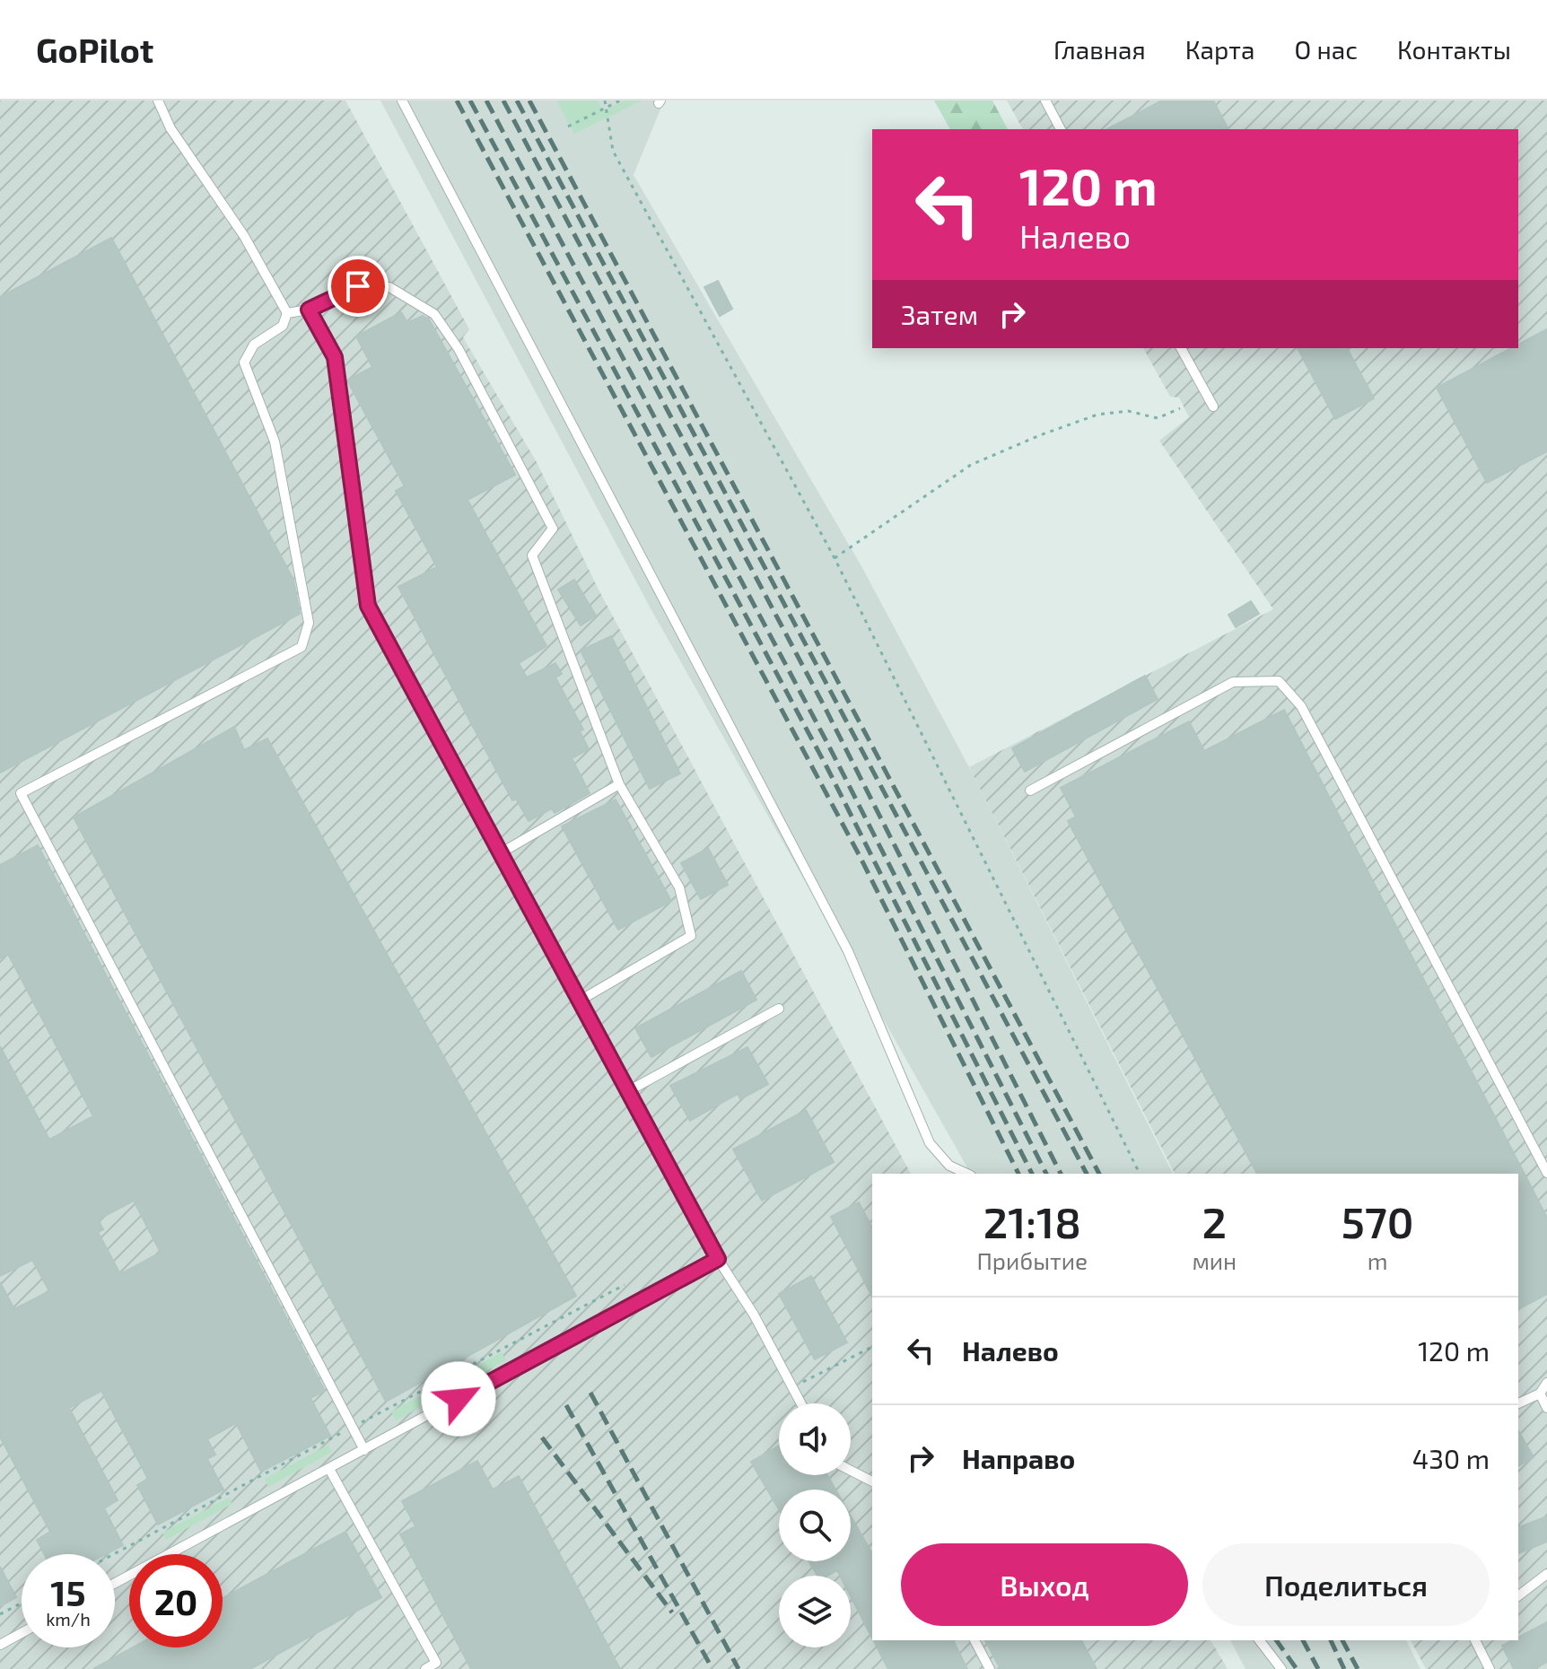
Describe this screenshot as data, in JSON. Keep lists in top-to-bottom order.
{
  "page": {
    "header": "GoPilot",
    "nav": [
      "Главная",
      "Карта",
      "О нас",
      "Контакты"
    ],
    "turn": ["120 m", "Налево"],
    "then": "Затем",
    "eta": [
      "21:18",
      "Прибытие",
      "2",
      "мин",
      "570",
      "m"
    ],
    "list": [
      {
        "name": "Налево",
        "value": "120 m"
      },
      {
        "name": "Направо",
        "value": "430 m"
      }
    ],
    "buttons": ["Выход", "Поделиться"],
    "speed": "15 km/h",
    "limit": "20"
  }
}
